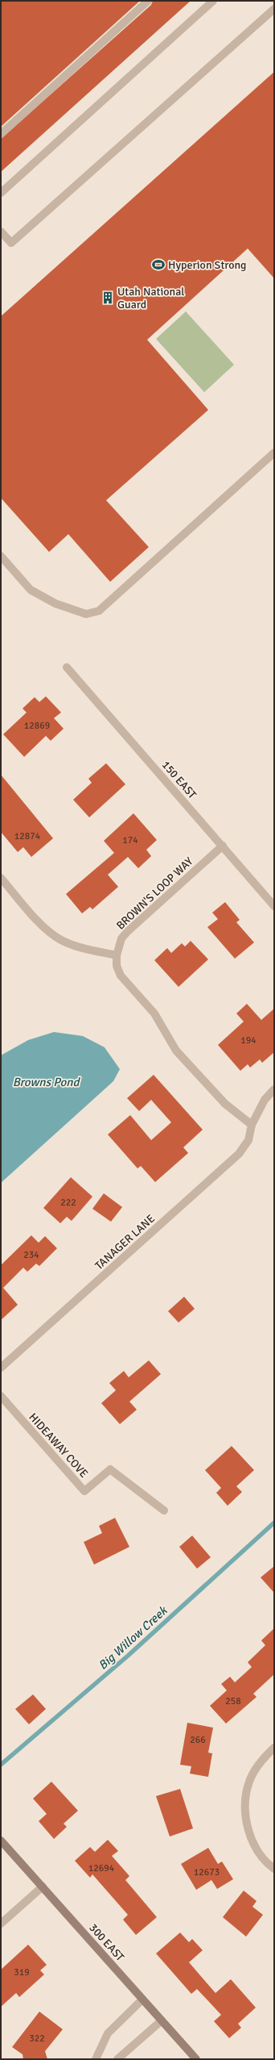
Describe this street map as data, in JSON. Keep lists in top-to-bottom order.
{
  "streets": {
    "main road": ["300 EAST"],
    "street": [
      "150 EAST",
      "BROWN'S LOOP WAY",
      "TANAGER LANE",
      "HIDEAWAY COVE"
    ]
  },
  "crossings": [
    ["150 EAST", "BROWN'S LOOP WAY"],
    ["BROWN'S LOOP WAY", "TANAGER LANE"]
  ],
  "water": ["Browns Pond", "Big Willow Creek"],
  "places": {
    "sports": ["Hyperion Strong"],
    "building": ["Utah National Guard"]
  },
  "house_numbers": [
    "12869",
    "12874",
    "174",
    "194",
    "222",
    "234",
    "258",
    "266",
    "12694",
    "12673",
    "319",
    "322"
  ]
}
